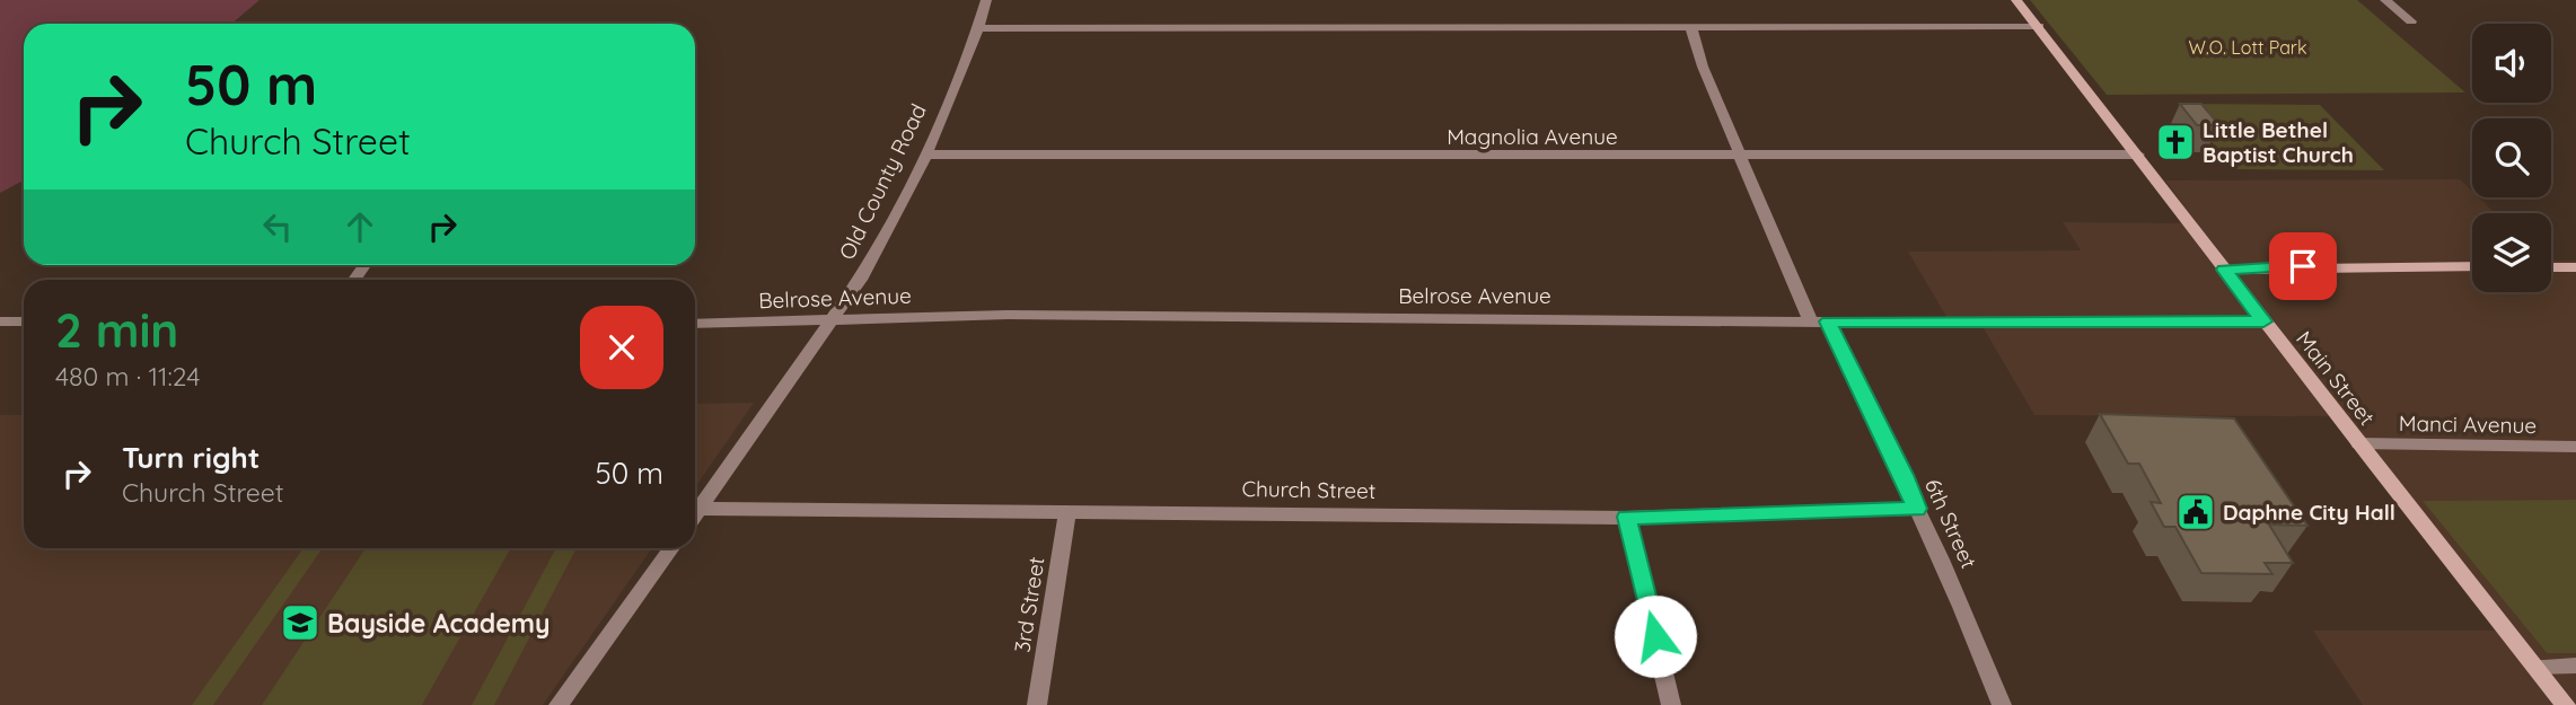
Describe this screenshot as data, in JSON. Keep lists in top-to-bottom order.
{
  "streets": {
    "main road": ["Main Street"],
    "street": [
      "Magnolia Avenue",
      "Old County Road",
      "Belrose Avenue",
      "Manci Avenue",
      "Church Street",
      "6th Street",
      "3rd Street"
    ]
  },
  "crossings": [
    ["Magnolia Avenue", "Old County Road"],
    ["Magnolia Avenue", "Main Street"],
    ["Magnolia Avenue", "6th Street"],
    ["Old County Road", "Belrose Avenue"],
    ["Old County Road", "Church Street"],
    ["Belrose Avenue", "Main Street"],
    ["Belrose Avenue", "6th Street"],
    ["Main Street", "Manci Avenue"],
    ["Church Street", "6th Street"],
    ["Church Street", "3rd Street"]
  ],
  "parks": ["W.O. Lott Park"],
  "places": {
    "church": ["Little Bethel Baptist Church"],
    "public building": ["Daphne City Hall"],
    "school or university": ["Bayside Academy"]
  },
  "page": {
    "turn": ["50 m", "Church Street"],
    "heading": ["2 min", "480 m · 11:24"],
    "list": [
      {
        "name": "Turn right",
        "note": "Church Street",
        "value": "50 m"
      }
    ]
  }
}
